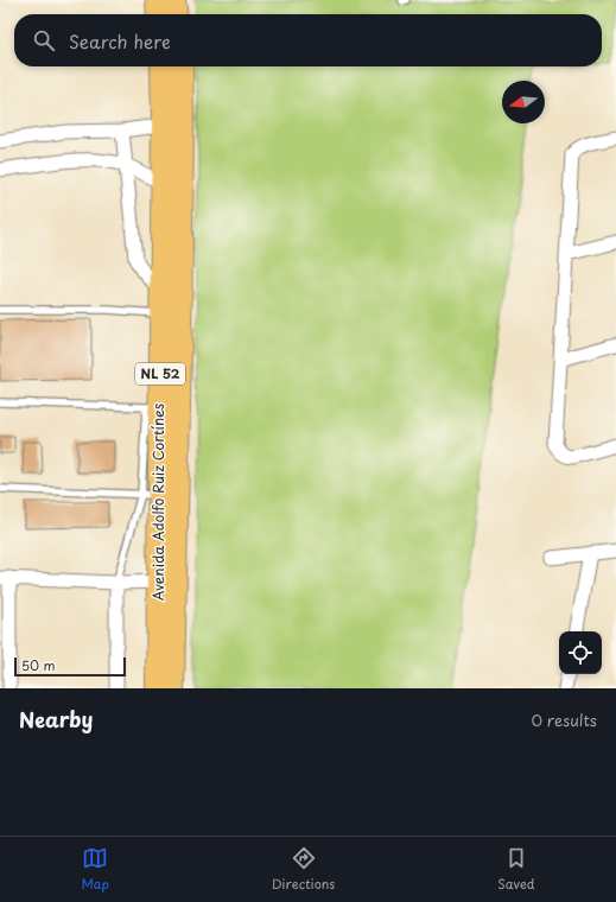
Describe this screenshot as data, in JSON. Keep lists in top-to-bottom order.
{
  "streets": {
    "main road": ["NL 52", "Avenida Adolfo Ruiz Cortínes"]
  },
  "scale_bar": "50 m",
  "north": "left",
  "page": {
    "search": "Search here",
    "scale": "50 m",
    "heading": ["Nearby", "0 results"],
    "nav": ["Map", "Directions", "Saved"]
  }
}
